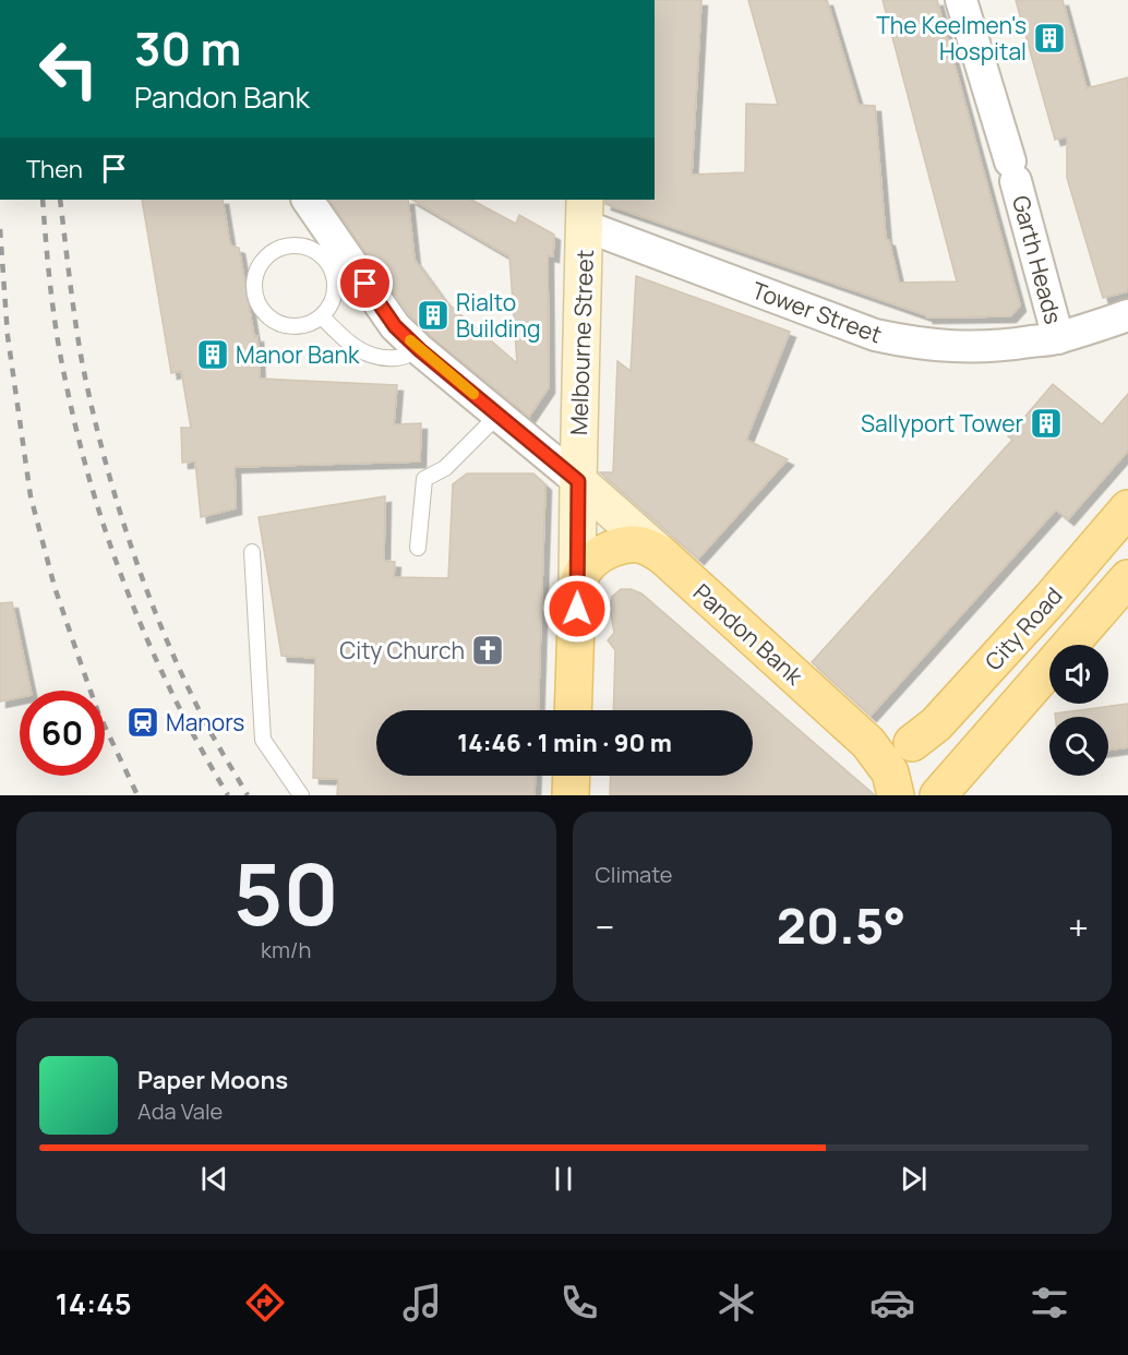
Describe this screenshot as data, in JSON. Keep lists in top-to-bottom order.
{
  "streets": {
    "main road": ["Melbourne Street", "City Road", "Pandon Bank"],
    "street": ["Garth Heads", "Tower Street"]
  },
  "crossings": [
    ["Garth Heads", "Tower Street"],
    ["Tower Street", "Melbourne Street"],
    ["Melbourne Street", "Pandon Bank"]
  ],
  "places": {
    "building": [
      "The Keelmen's Hospital",
      "Rialto Building",
      "Manor Bank",
      "Sallyport Tower"
    ],
    "church": ["City Church"],
    "station": ["Manors"]
  },
  "page": {
    "turn": ["30 m", "Pandon Bank"],
    "then": "Then",
    "limit": "60",
    "trip": "14:46 · 1 min · 90 m",
    "tile": [
      ["50", "km/h"],
      "Climate"
    ],
    "heat": ["−", "20.5°", "+"],
    "song": ["Paper Moons", "Ada Vale"],
    "tabs": "14:45"
  }
}
